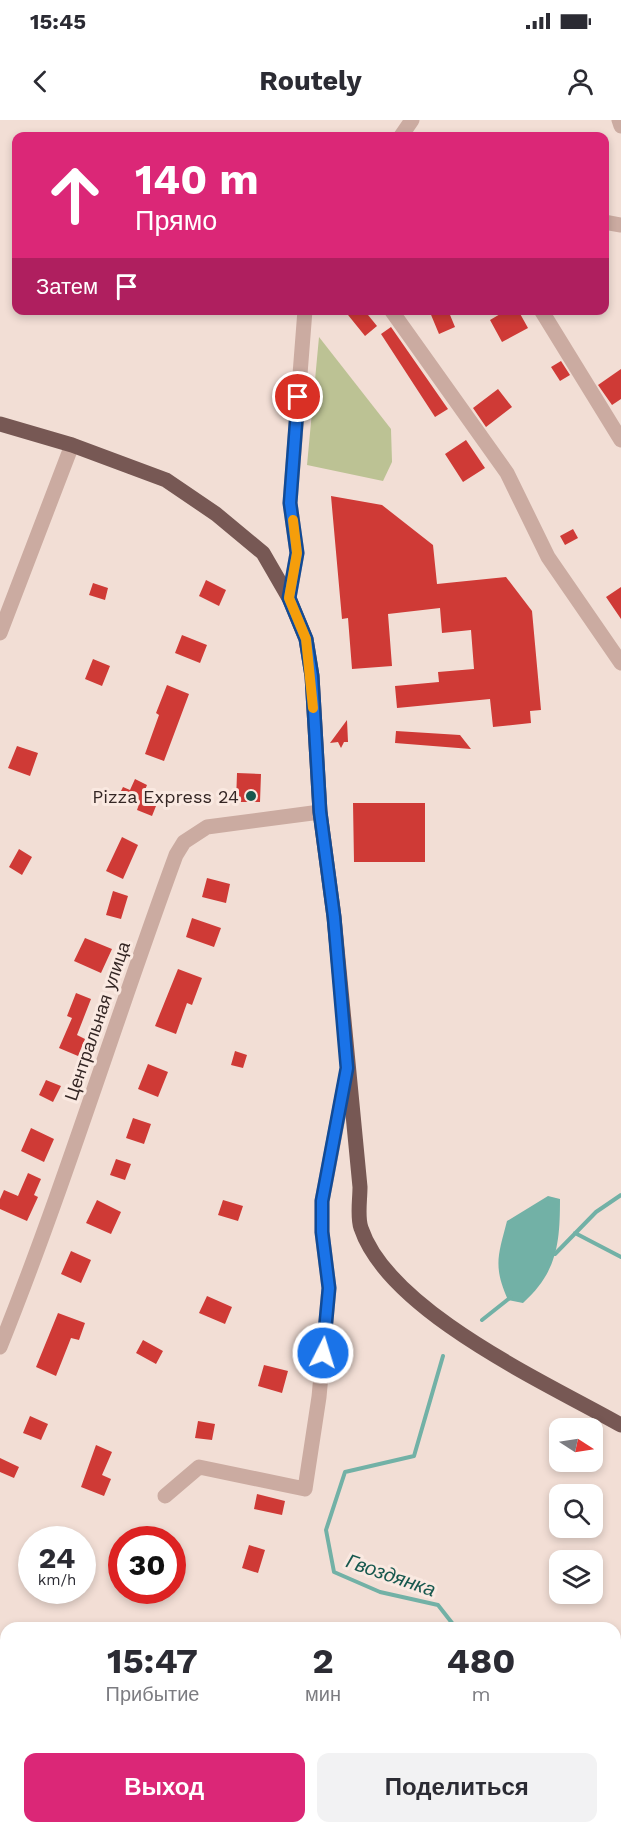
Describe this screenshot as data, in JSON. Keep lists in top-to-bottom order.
{
  "streets": {
    "street": ["Центральная улица"]
  },
  "water": ["Гвоздянка"],
  "places": ["Pizza Express 24"],
  "north": "right",
  "page": {
    "status": "15:45",
    "header": "Routely",
    "turn": ["140 m", "Прямо"],
    "then": "Затем",
    "speed": "24 km/h",
    "limit": "30",
    "eta": [
      "15:47",
      "Прибытие",
      "2",
      "мин",
      "480",
      "m"
    ],
    "buttons": ["Выход", "Поделиться"]
  }
}
